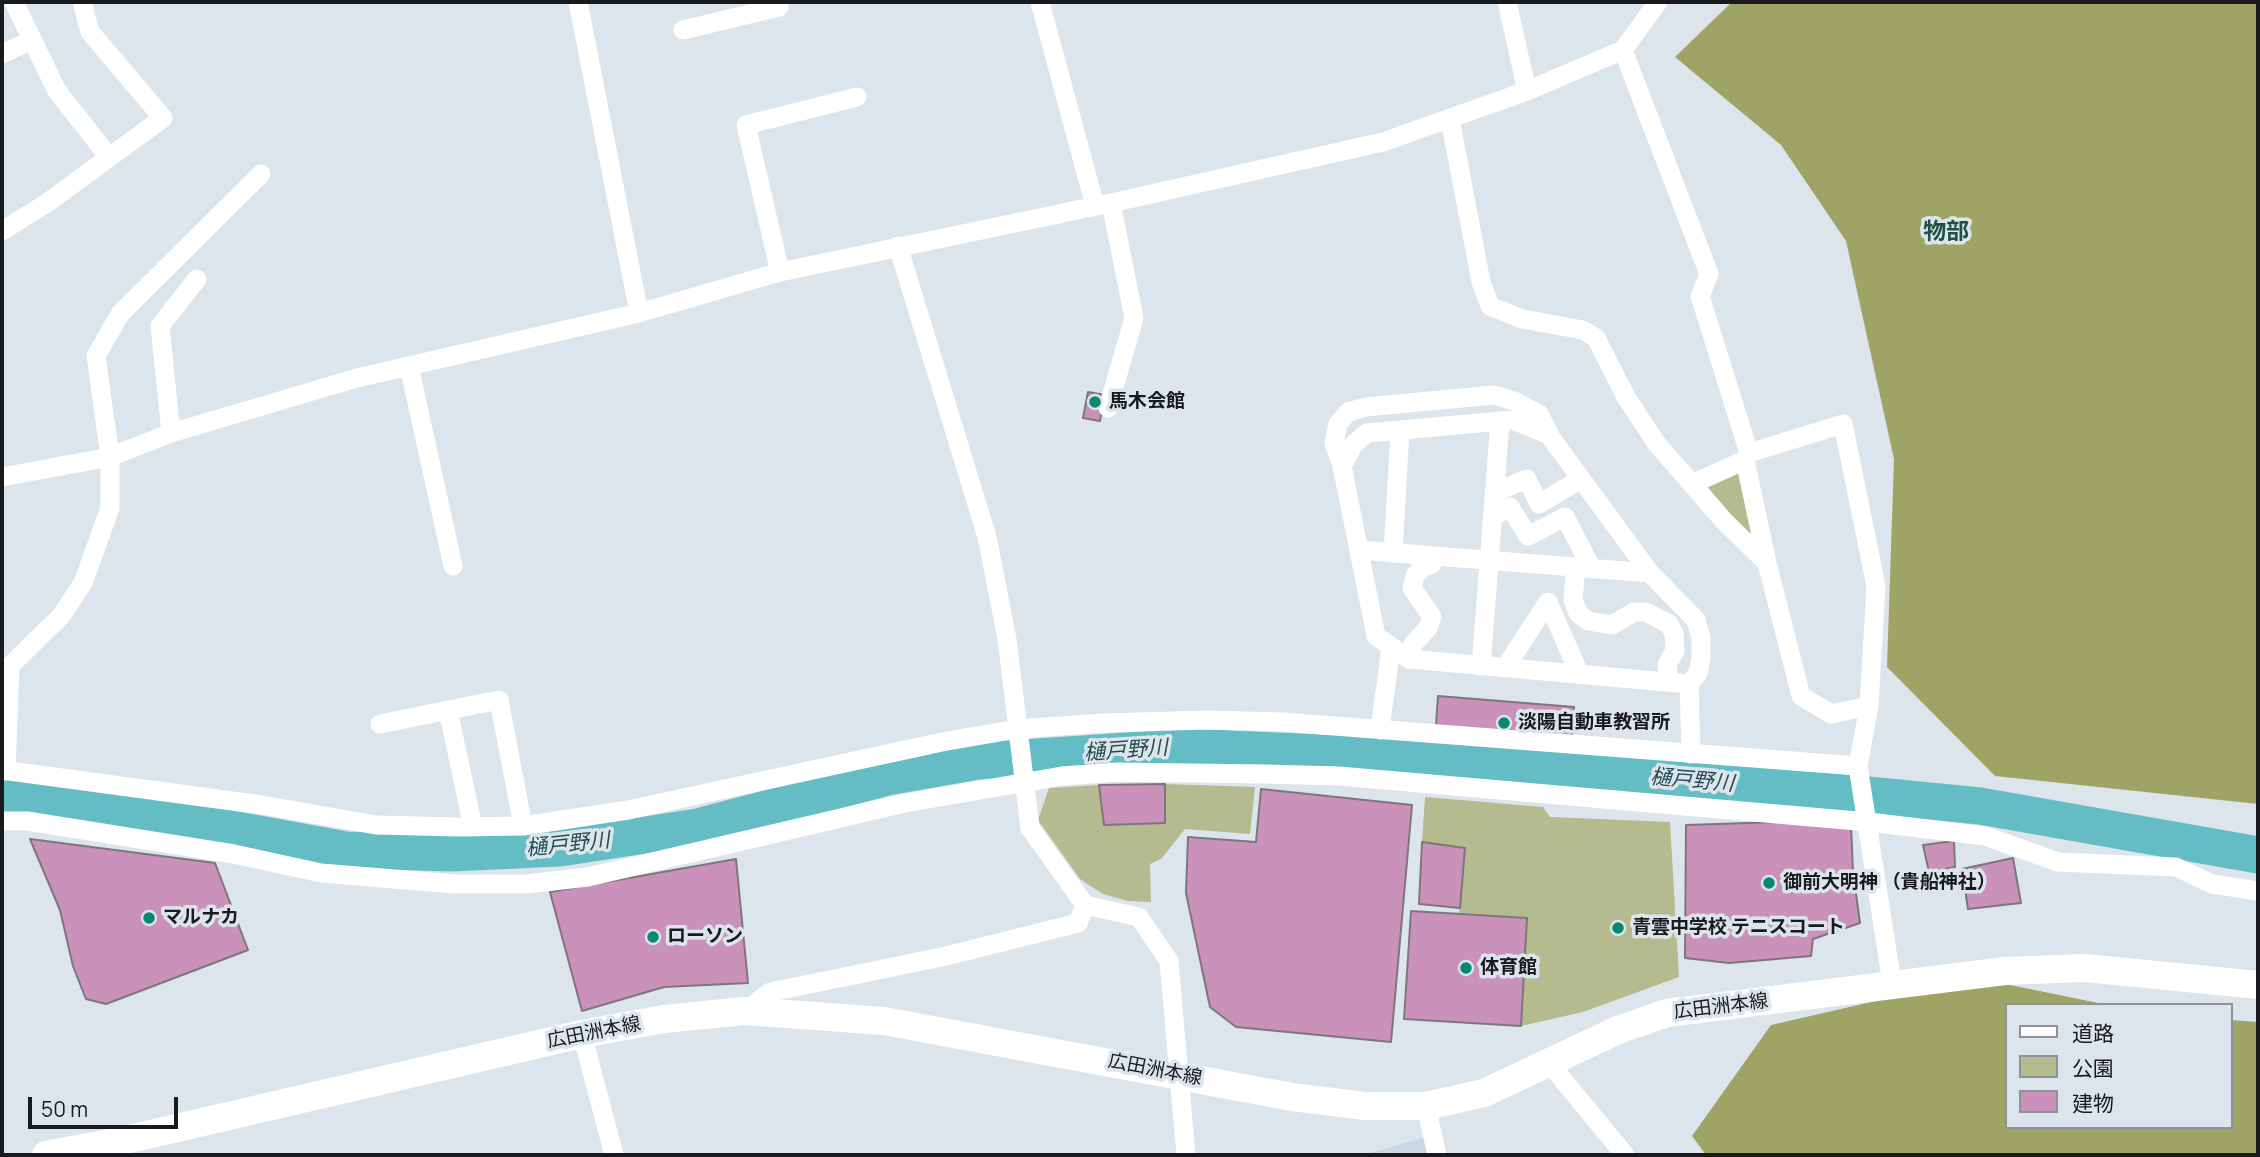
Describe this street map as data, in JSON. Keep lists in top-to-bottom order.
{
  "streets": {
    "main road": ["広田洲本線"]
  },
  "districts": ["物部"],
  "water": ["樋戸野川"],
  "places": [
    "馬木会館",
    "淡陽自動車教習所",
    "御前大明神 （貴船神社）",
    "マルナカ",
    "青雲中学校 テニスコート",
    "ローソン",
    "体育館"
  ],
  "legend": ["道路", "公園", "建物"],
  "scale_bar": "50 m"
}
